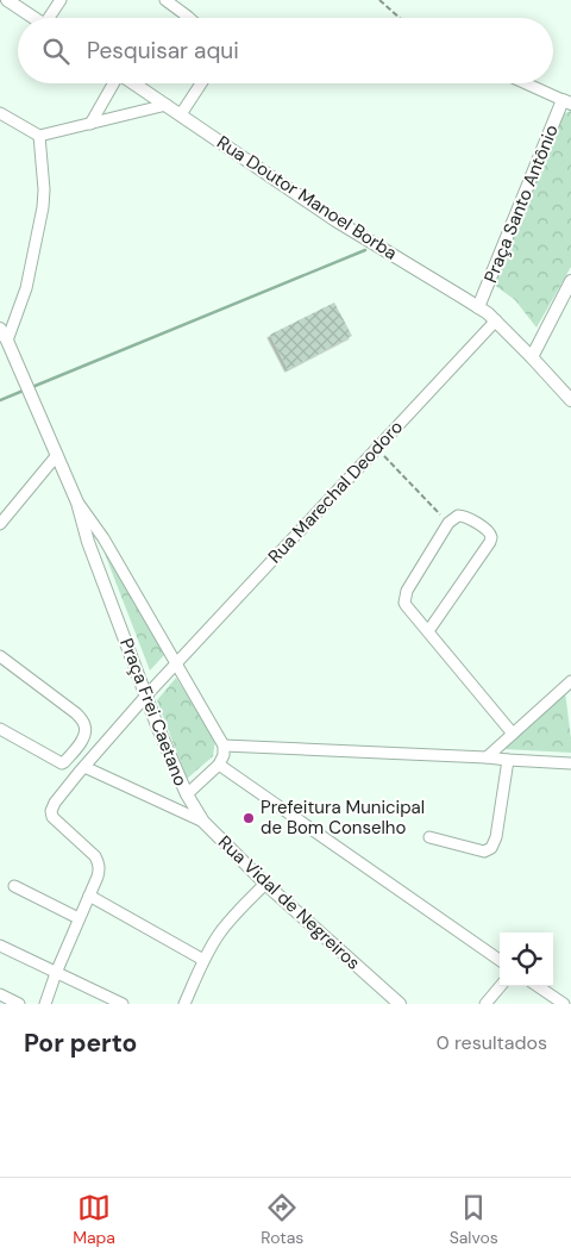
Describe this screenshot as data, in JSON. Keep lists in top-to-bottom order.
{
  "streets": {
    "street": [
      "Rua Doutor Manoel Borba",
      "Praça Santo Antônio",
      "Rua Marechal Deodoro",
      "Praça Frei Caetano",
      "Rua Vidal de Negreiros"
    ]
  },
  "crossings": [
    ["Rua Doutor Manoel Borba", "Praça Santo Antônio"],
    ["Rua Doutor Manoel Borba", "Rua Marechal Deodoro"],
    ["Rua Marechal Deodoro", "Praça Frei Caetano"],
    ["Praça Frei Caetano", "Rua Vidal de Negreiros"]
  ],
  "places": ["Prefeitura Municipal de Bom Conselho"],
  "page": {
    "search": "Pesquisar aqui",
    "heading": ["Por perto", "0 resultados"],
    "nav": ["Mapa", "Rotas", "Salvos"]
  }
}
